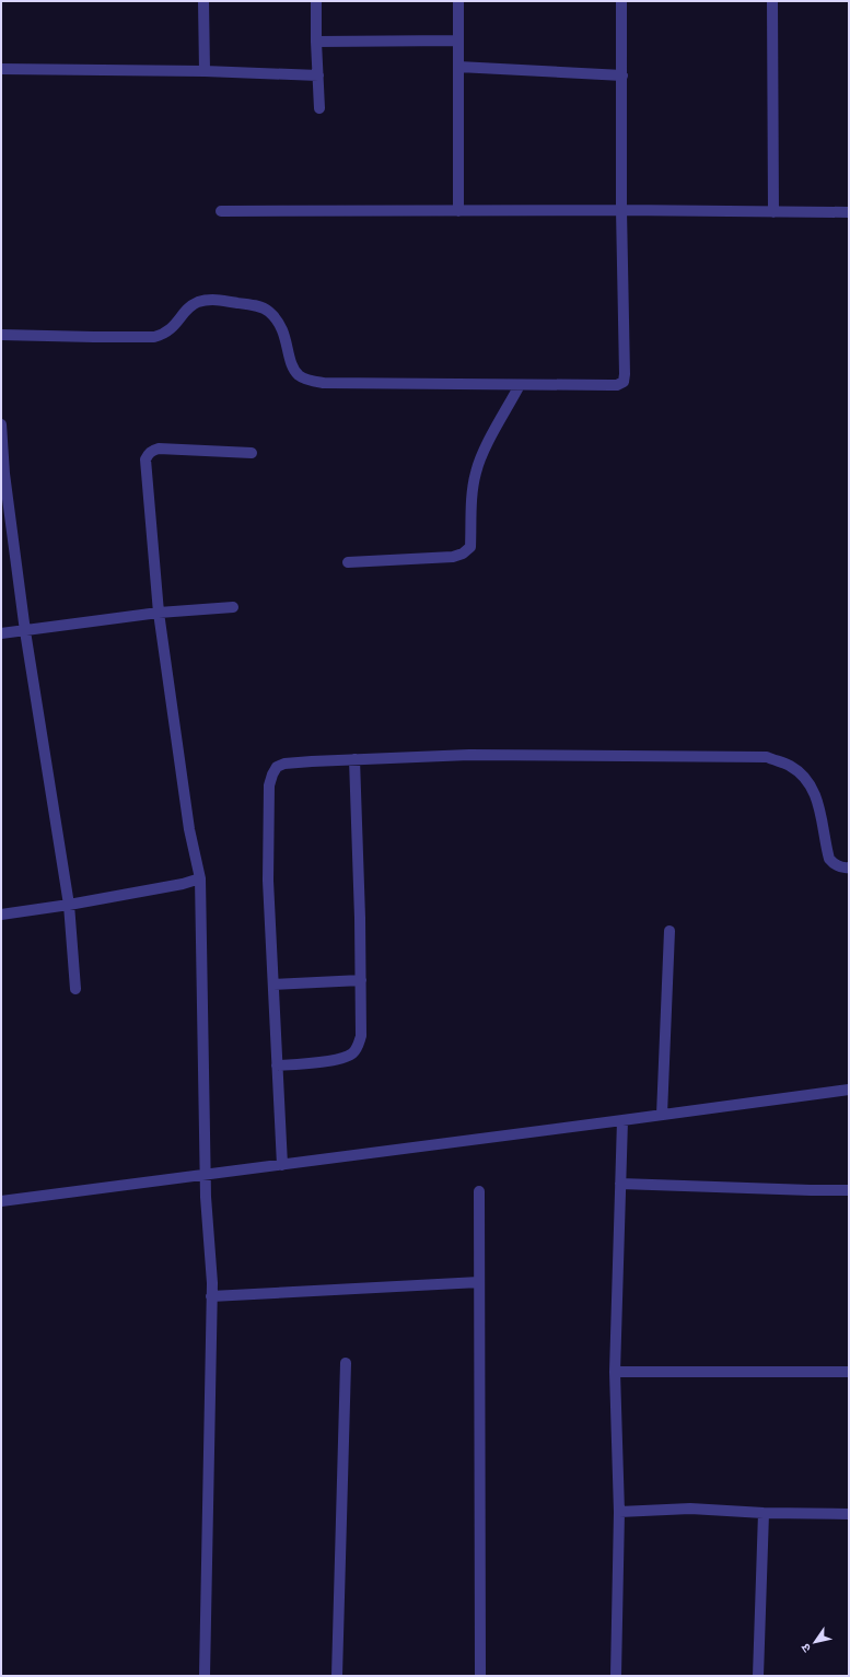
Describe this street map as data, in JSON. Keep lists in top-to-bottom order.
{
  "north": "bottom left"
}
